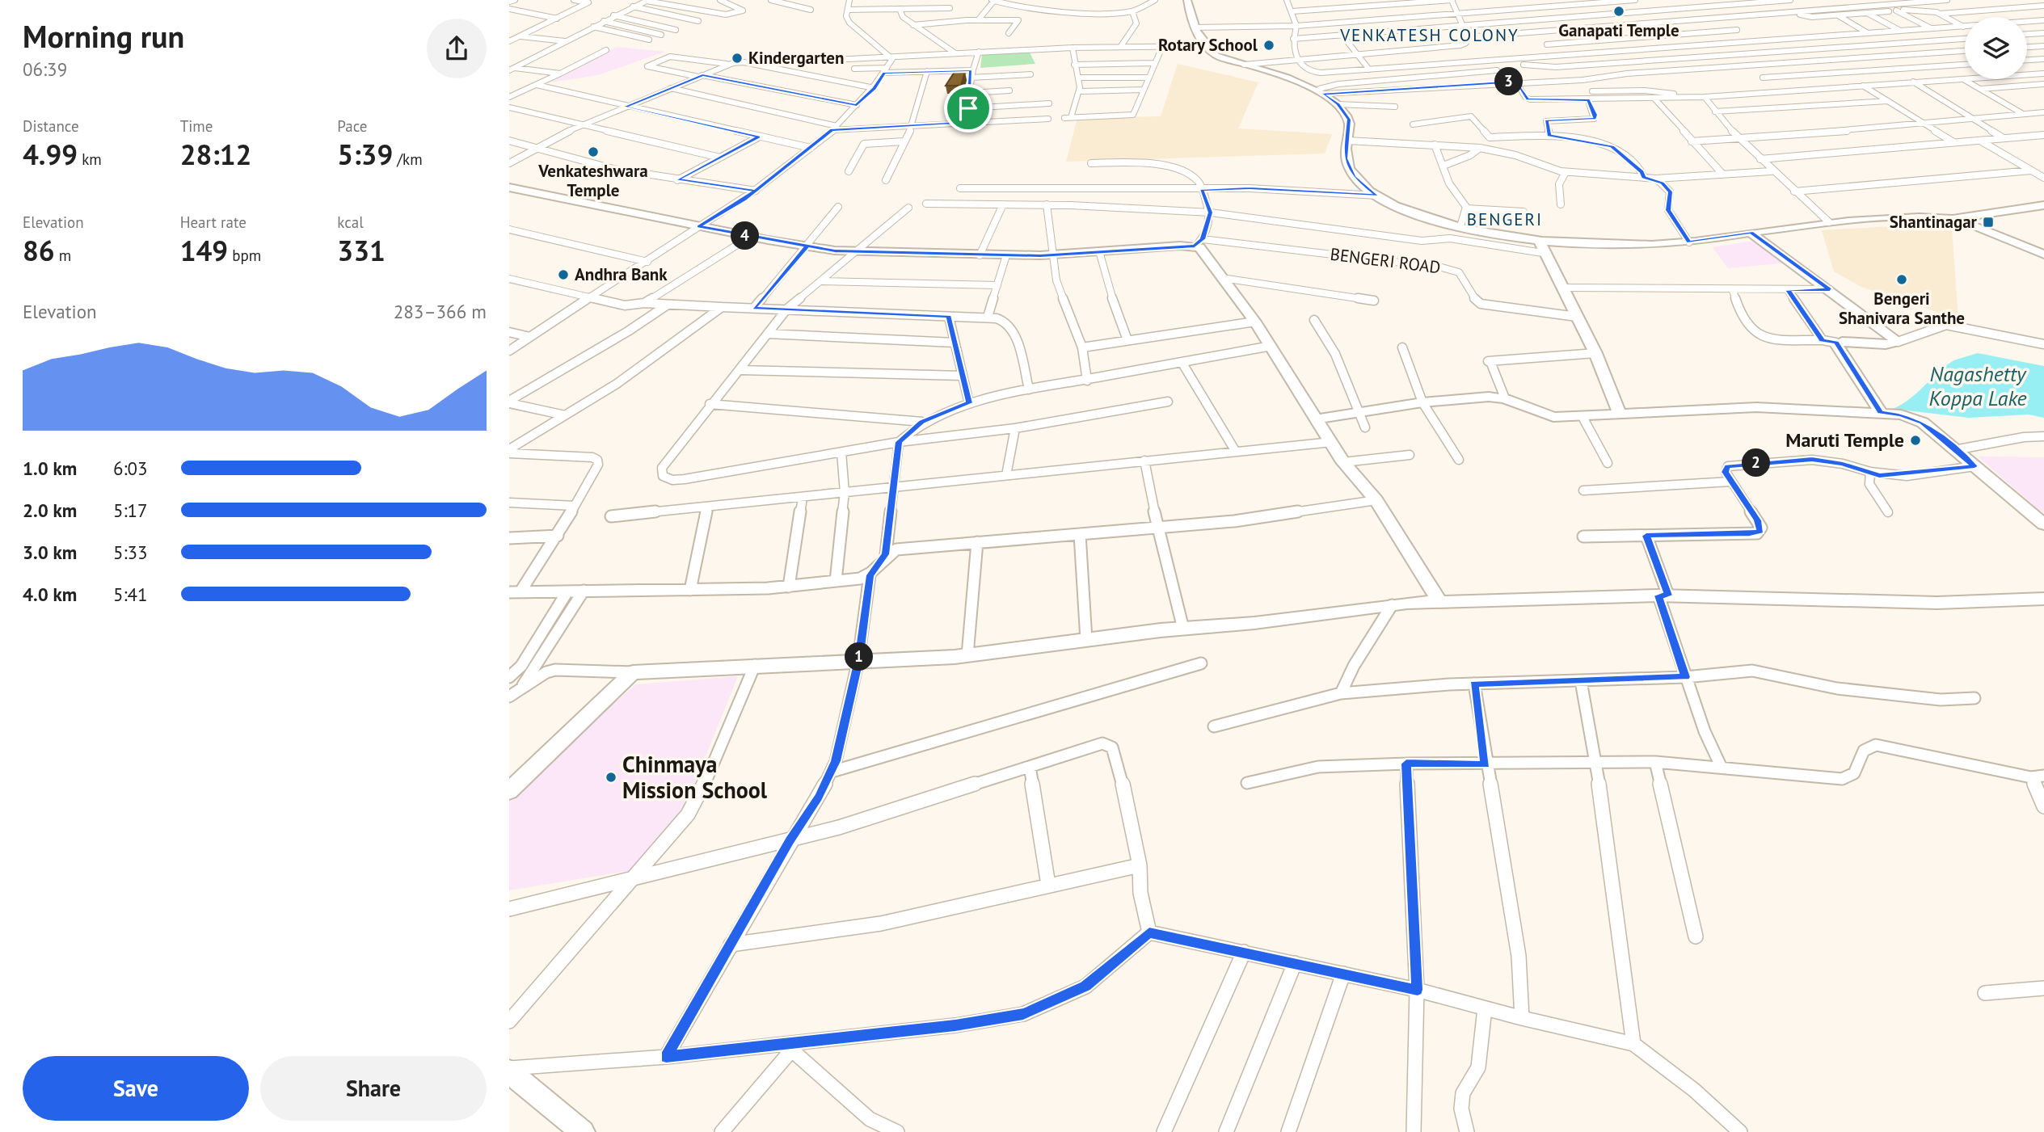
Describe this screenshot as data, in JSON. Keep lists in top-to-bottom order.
{
  "streets": {
    "street": ["BENGERI ROAD"]
  },
  "districts": ["VENKATESH COLONY", "BENGERI"],
  "water": ["Nagashetty Koppa Lake"],
  "places": {
    "other": [
      "Ganapati Temple",
      "Rotary School",
      "Kindergarten",
      "Venkateshwara Temple",
      "Andhra Bank",
      "Bengeri Shanivara Santhe",
      "Maruti Temple",
      "Chinmaya Mission School"
    ],
    "transit": ["Shantinagar"]
  },
  "page": {
    "heading": ["Morning run", "06:39"],
    "pins": [
      "3",
      "4",
      "2",
      "1"
    ],
    "stats": [
      ["Distance", "4.99 km"],
      ["Time", "28:12"],
      ["Pace", "5:39 /km"],
      ["Elevation", "86 m"],
      ["Heart rate", "149 bpm"],
      ["kcal", "331"]
    ],
    "chart": ["Elevation", "283–366 m"],
    "list": [
      {
        "name": "1.0 km",
        "note": "6:03"
      },
      {
        "name": "2.0 km",
        "note": "5:17"
      },
      {
        "name": "3.0 km",
        "note": "5:33"
      },
      {
        "name": "4.0 km",
        "note": "5:41"
      }
    ],
    "buttons": ["Save", "Share"]
  }
}
